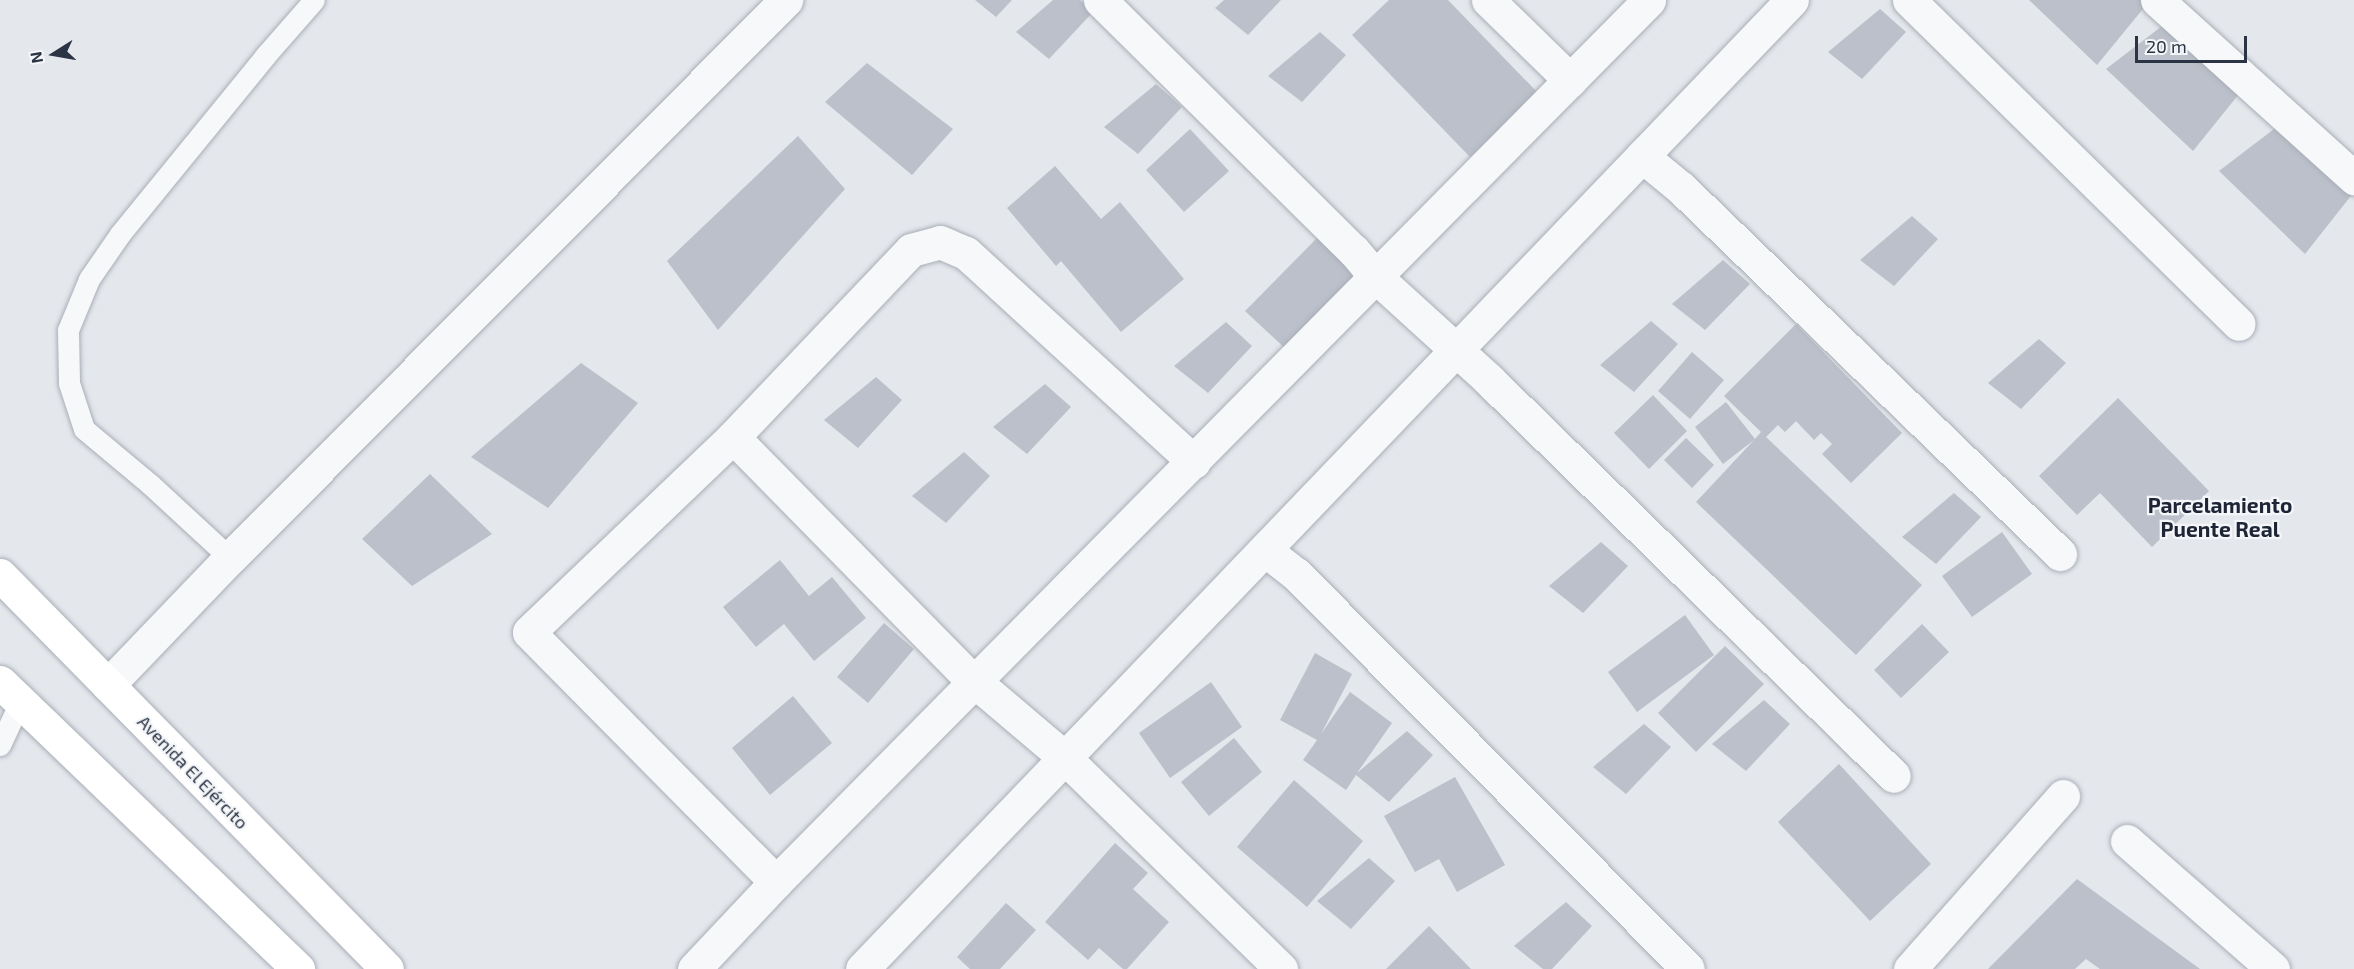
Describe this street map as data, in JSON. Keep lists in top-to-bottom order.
{
  "streets": {
    "street": ["Avenida El Ejército"]
  },
  "districts": ["Parcelamiento Puente Real"],
  "scale_bar": "20 m",
  "north": "left"
}
